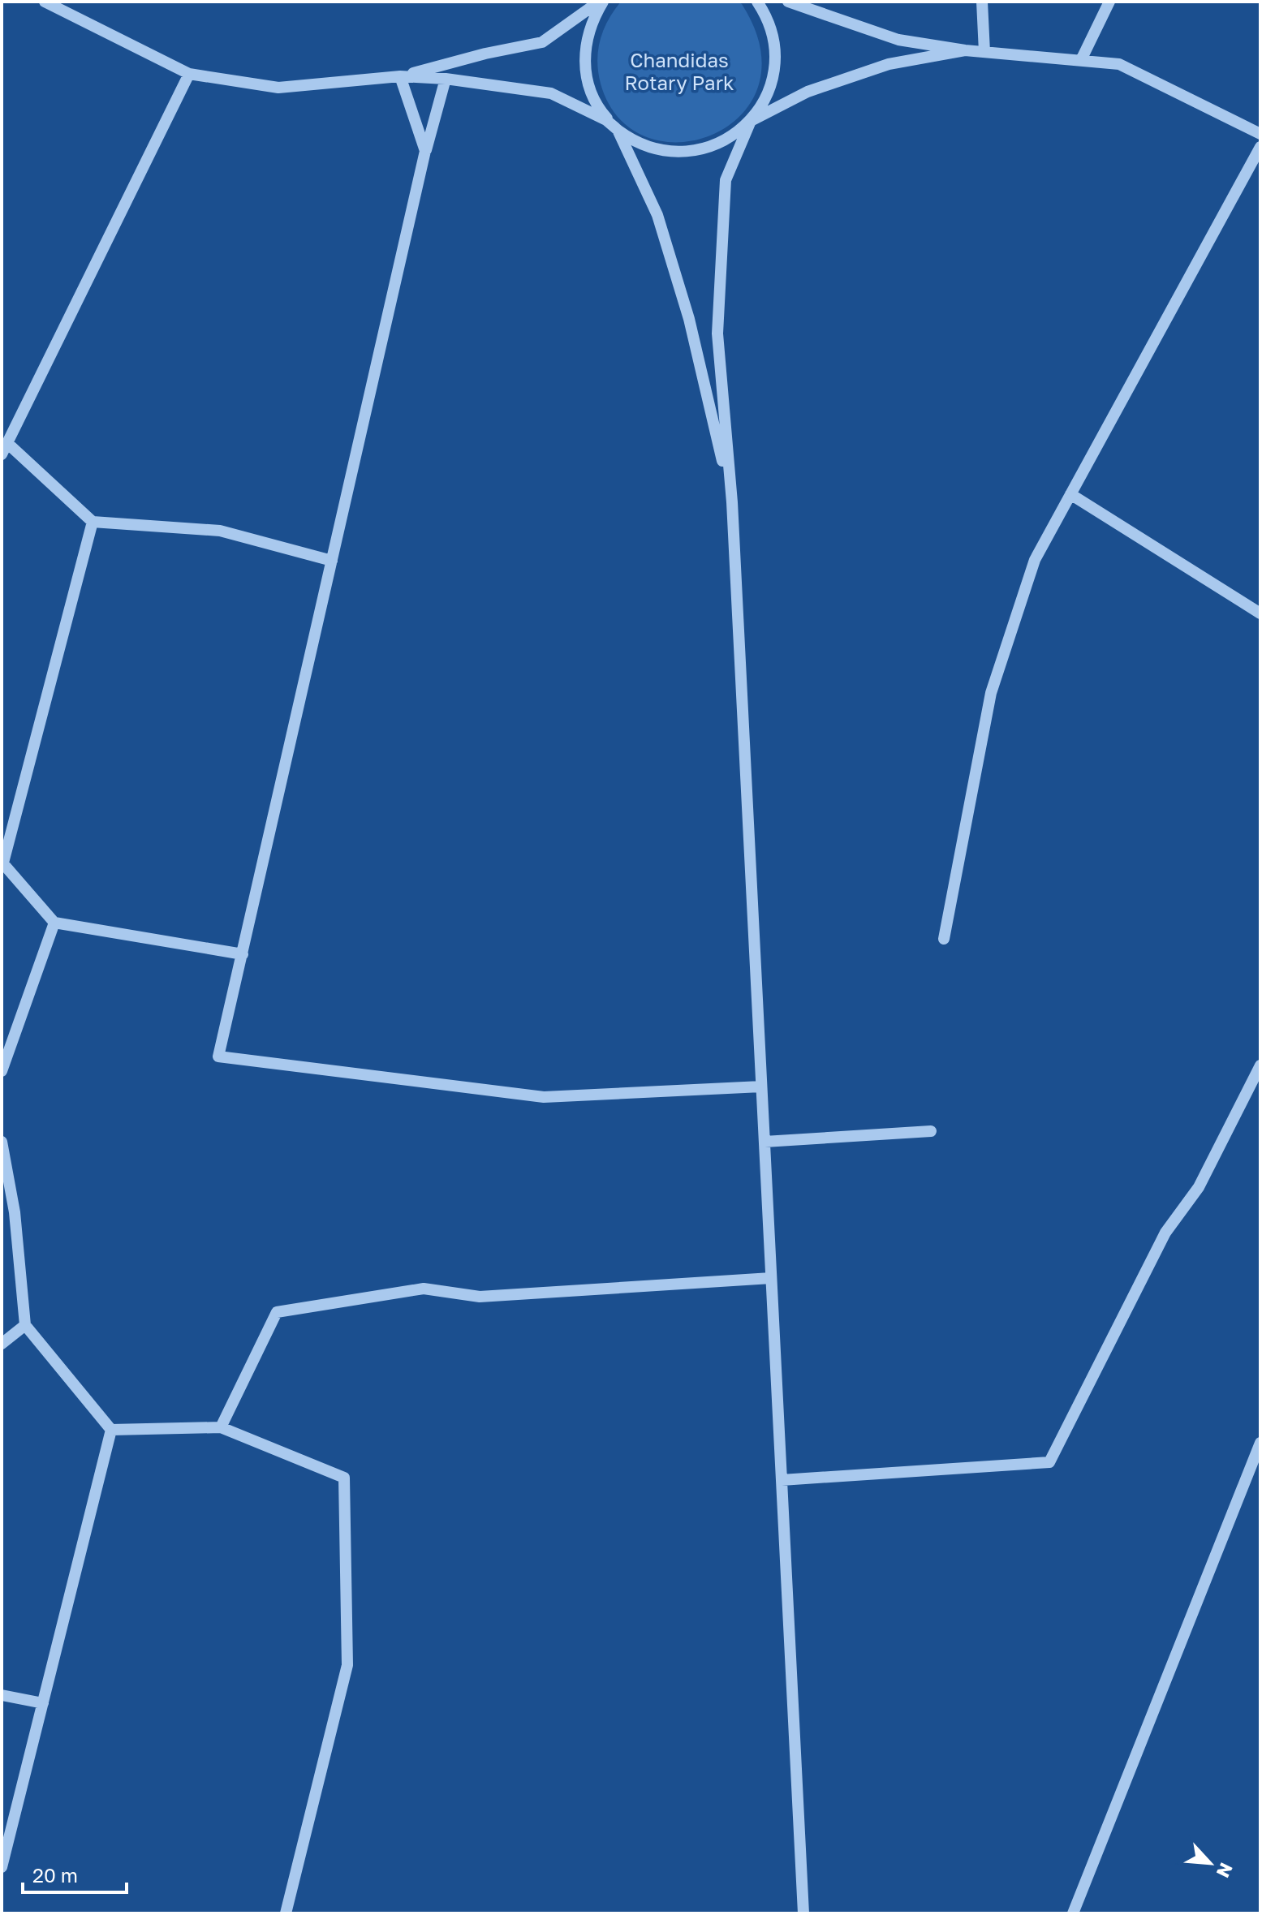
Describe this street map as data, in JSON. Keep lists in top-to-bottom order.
{
  "parks": ["Chandidas Rotary Park"],
  "scale_bar": "20 m",
  "north": "bottom right"
}
